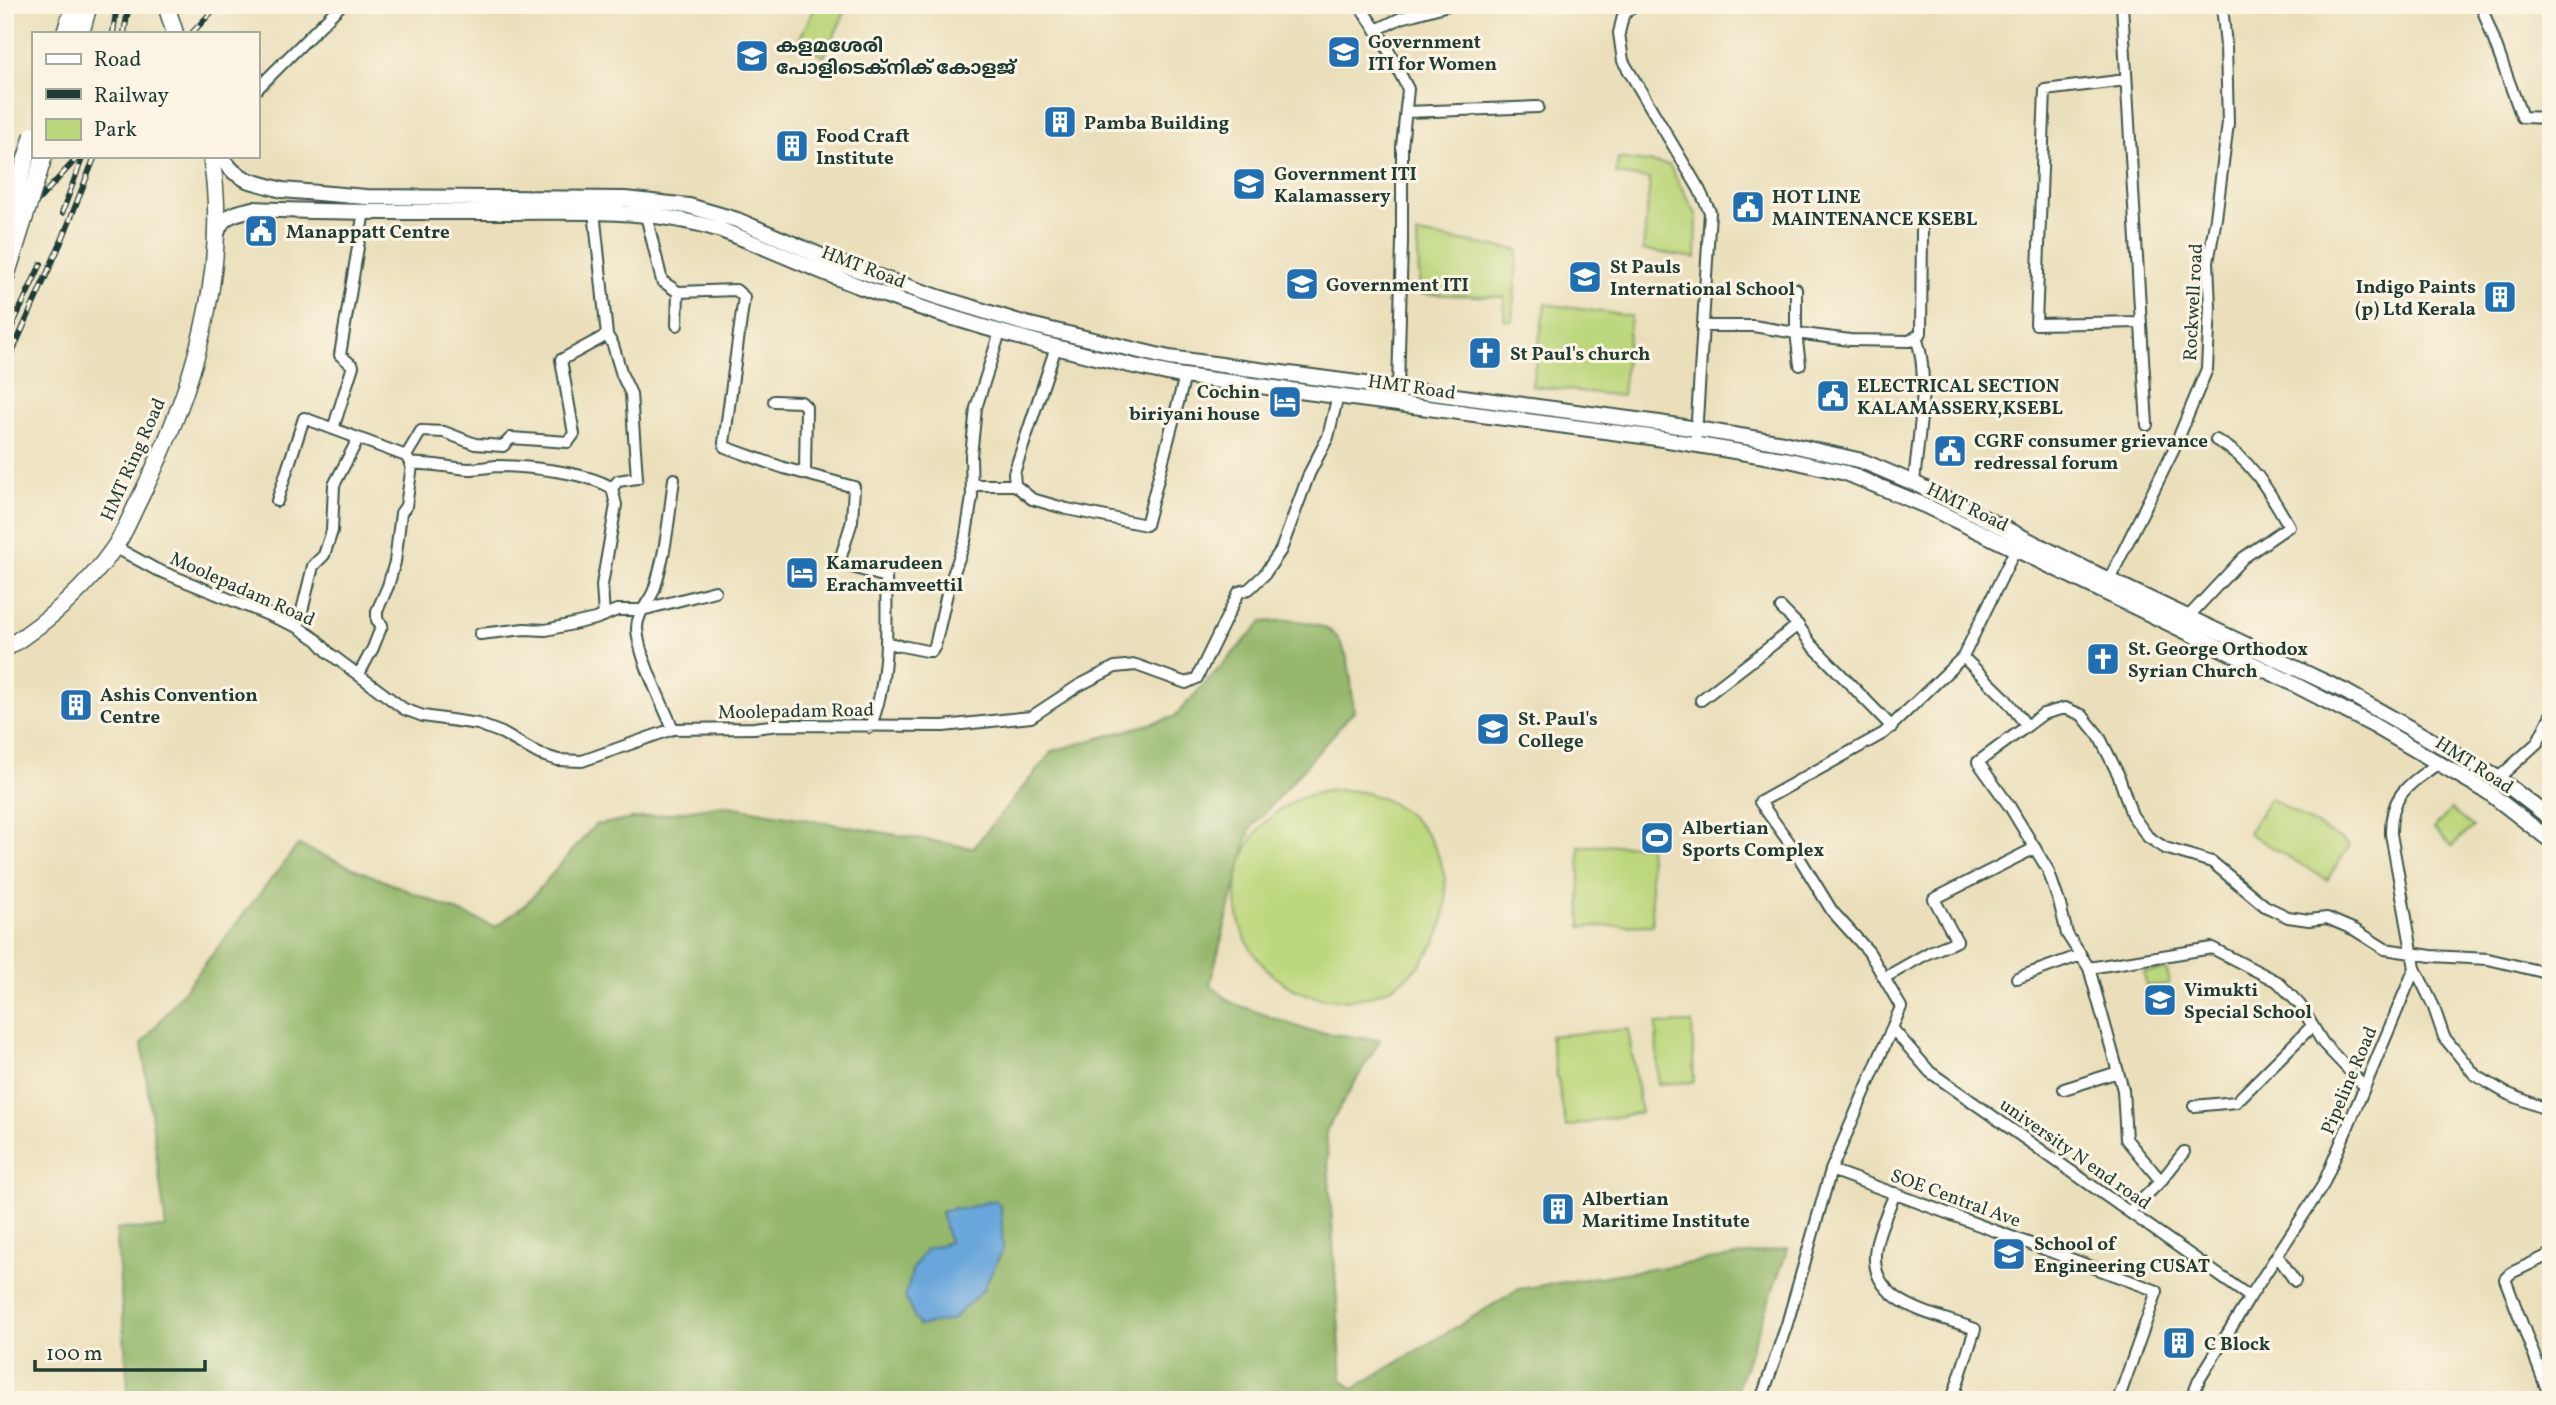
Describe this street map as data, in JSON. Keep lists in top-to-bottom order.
{
  "streets": {
    "highway": ["HMT Ring Road"],
    "main road": ["HMT Road"],
    "street": [
      "Rockwell road",
      "Moolepadam Road",
      "Pipeline Road",
      "university N end road",
      "SOE Central Ave"
    ]
  },
  "crossings": [
    ["HMT Road", "Rockwell road"],
    ["HMT Road", "HMT Ring Road"],
    ["HMT Road", "Moolepadam Road"],
    ["HMT Ring Road", "Moolepadam Road"],
    ["Pipeline Road", "university N end road"]
  ],
  "places": {
    "school or university": [
      "Government ITI for Women",
      "കളമശേരി പോളിടെക്നിക് കോളജ്",
      "Government ITI Kalamassery",
      "St Pauls International School",
      "Government ITI",
      "St. Paul's College",
      "Vimukti Special School",
      "School of Engineering CUSAT"
    ],
    "building": [
      "Pamba Building",
      "Food Craft Institute",
      "Indigo Paints (p) Ltd Kerala",
      "Ashis Convention Centre",
      "Albertian Maritime Institute",
      "C Block"
    ],
    "public building": [
      "HOT LINE MAINTENANCE KSEBL",
      "Manappatt Centre",
      "ELECTRICAL SECTION KALAMASSERY,KSEBL",
      "CGRF consumer grievance redressal forum"
    ],
    "church": ["St Paul's church", "St. George Orthodox Syrian Church"],
    "hotel": ["Cochin biriyani house", "Kamarudeen Erachamveettil"],
    "sports": ["Albertian Sports Complex"]
  },
  "legend": ["Road", "Railway", "Park"],
  "scale_bar": "100 m"
}
